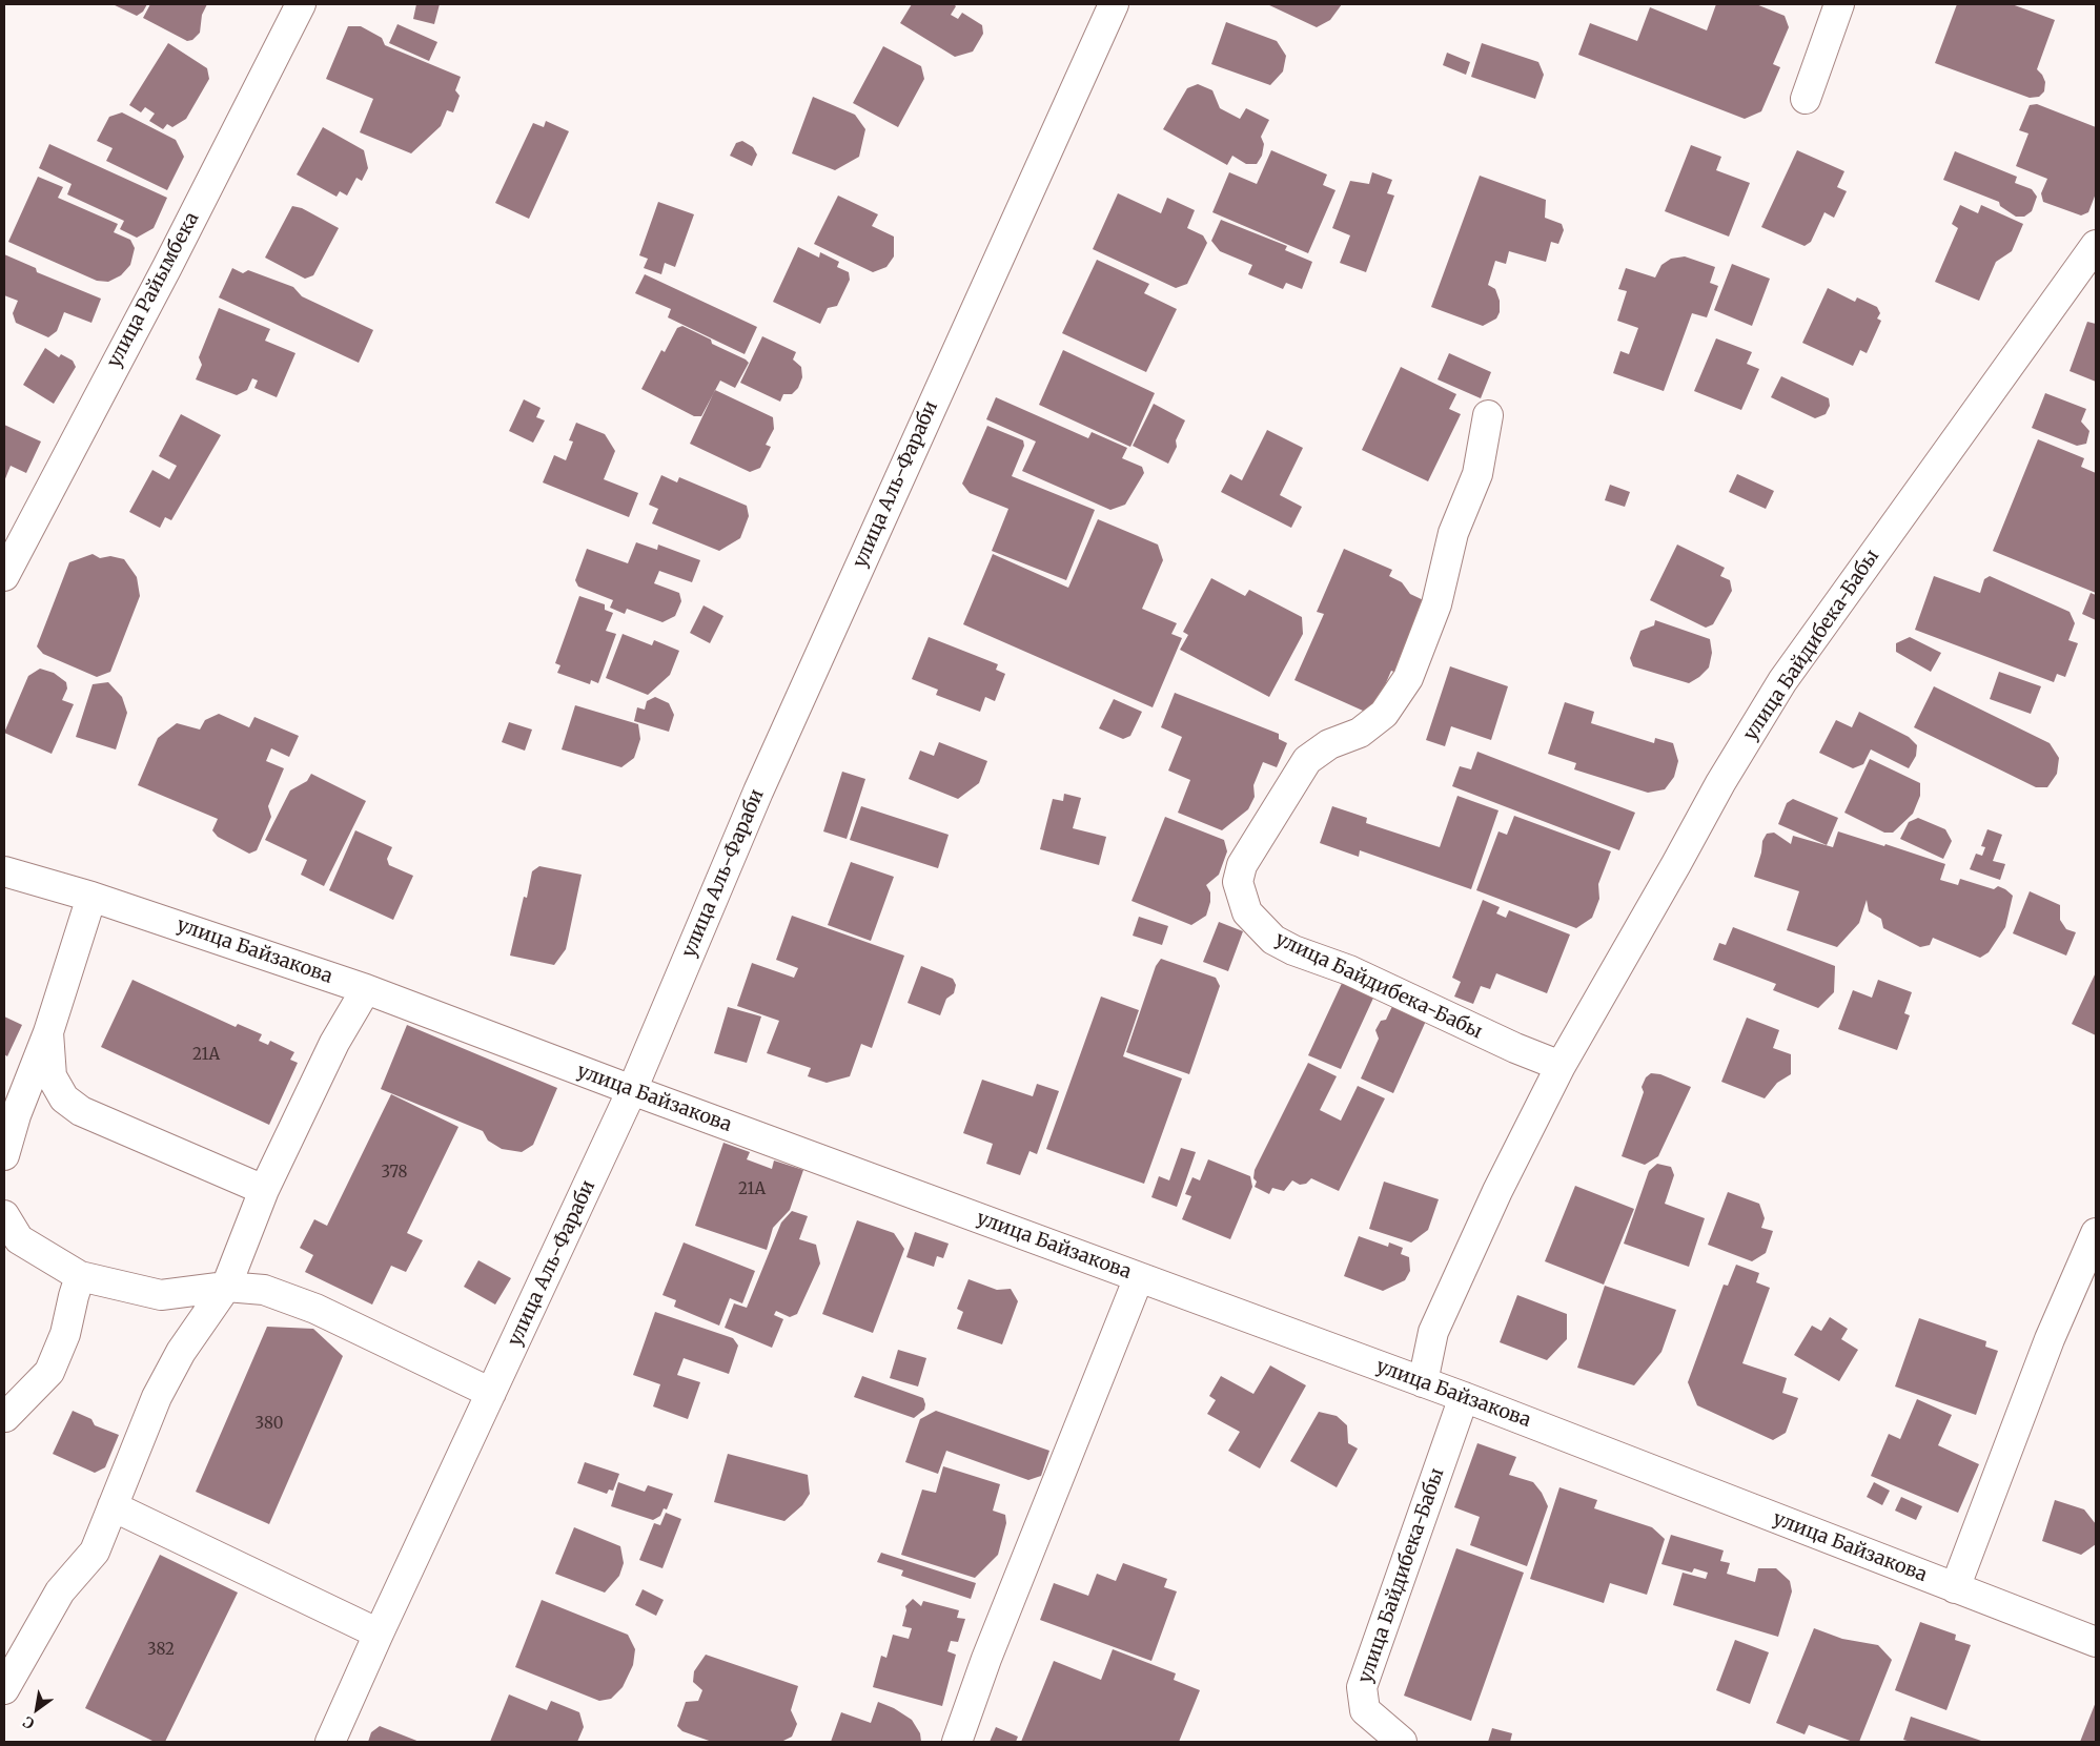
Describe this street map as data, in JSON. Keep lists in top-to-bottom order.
{
  "streets": {
    "street": [
      "улица Райымбека",
      "улица Аль-Фараби",
      "улица Байдибека-Бабы",
      "улица Байзакова"
    ]
  },
  "crossings": [
    ["улица Аль-Фараби", "улица Байзакова"],
    ["улица Байдибека-Бабы", "улица Байзакова"]
  ],
  "house_numbers": [
    "21А",
    "378",
    "21А",
    "380",
    "382"
  ],
  "north": "bottom left"
}
